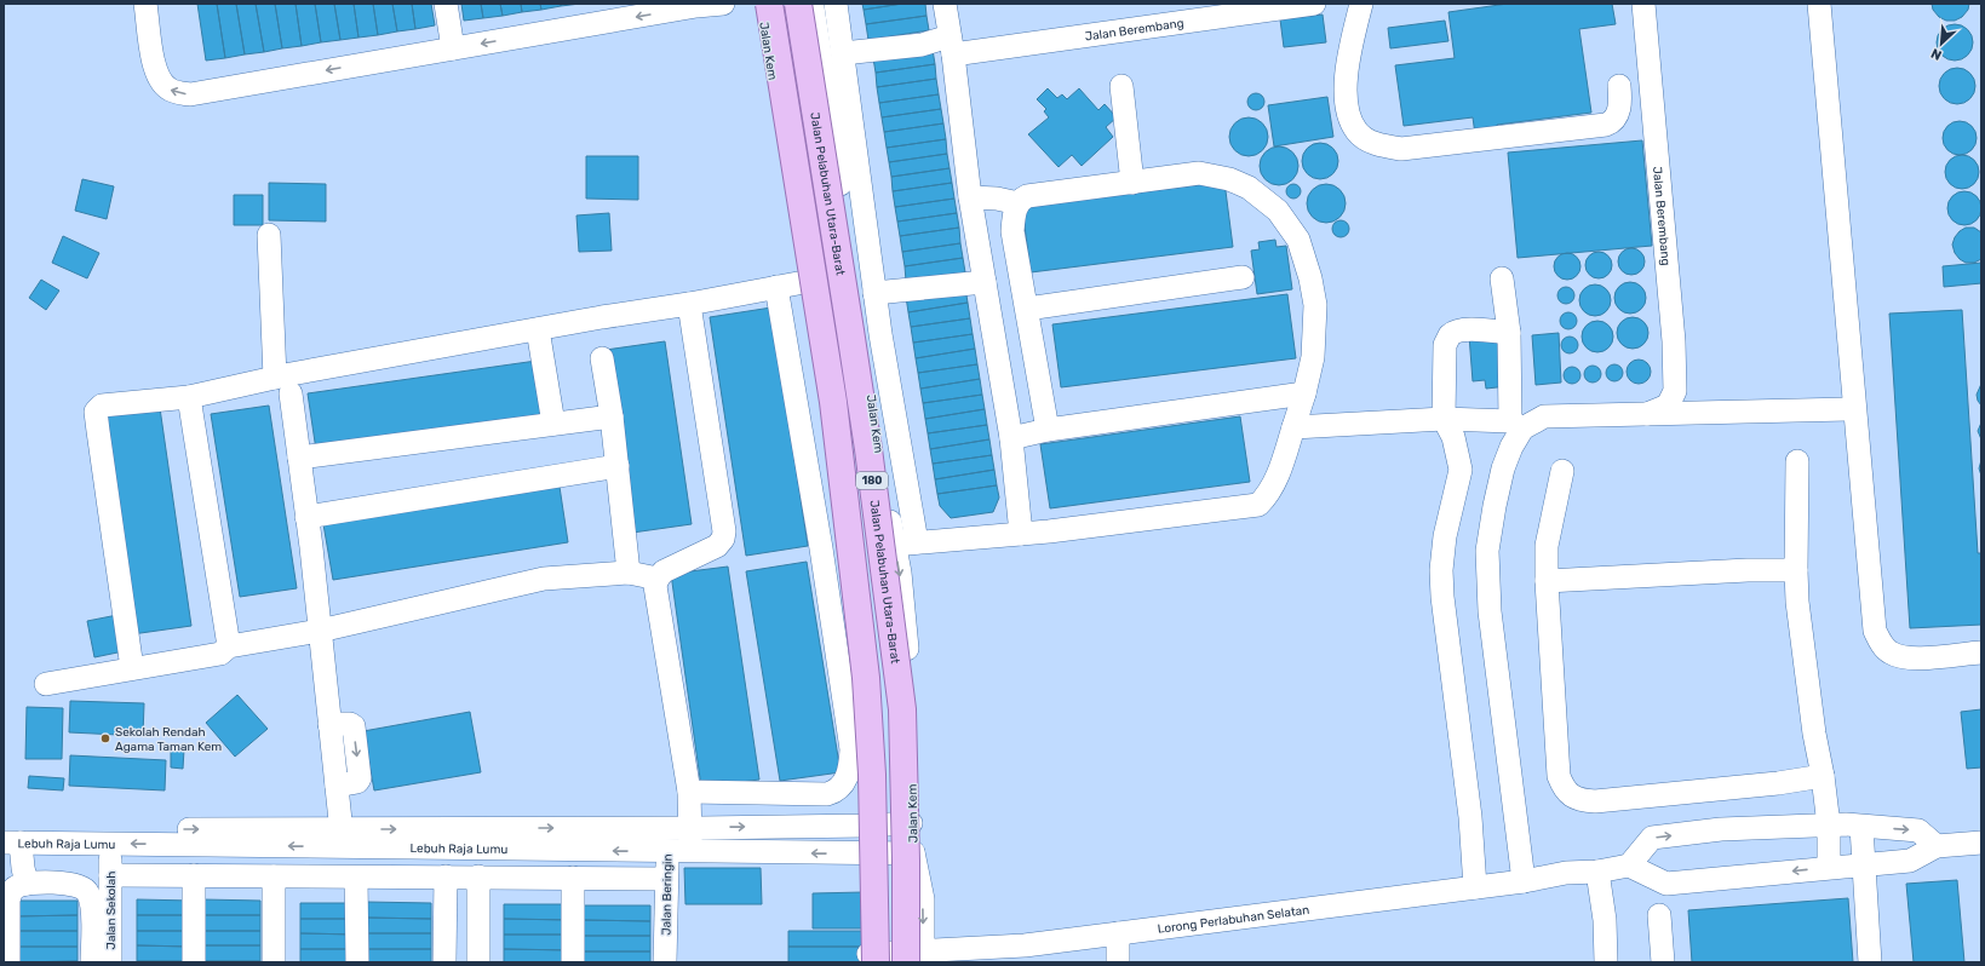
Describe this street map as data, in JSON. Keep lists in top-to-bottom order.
{
  "streets": {
    "main road": ["Jalan Pelabuhan Utara-Barat", "180"],
    "street": [
      "Jalan Berembang",
      "Jalan Kem",
      "Lebuh Raja Lumu",
      "Jalan Beringin",
      "Jalan Sekolah",
      "Lorong Perlabuhan Selatan"
    ]
  },
  "crossings": [
    ["Jalan Kem", "Jalan Pelabuhan Utara-Barat"],
    ["Jalan Kem", "180"],
    ["Jalan Kem", "Lebuh Raja Lumu"],
    ["Jalan Kem", "Lorong Perlabuhan Selatan"],
    ["Jalan Pelabuhan Utara-Barat", "Lorong Perlabuhan Selatan"],
    ["180", "Lorong Perlabuhan Selatan"],
    ["Lebuh Raja Lumu", "Jalan Beringin"],
    ["Lebuh Raja Lumu", "Jalan Sekolah"]
  ],
  "places": ["Sekolah Rendah Agama Taman Kem"],
  "north": "bottom left"
}
